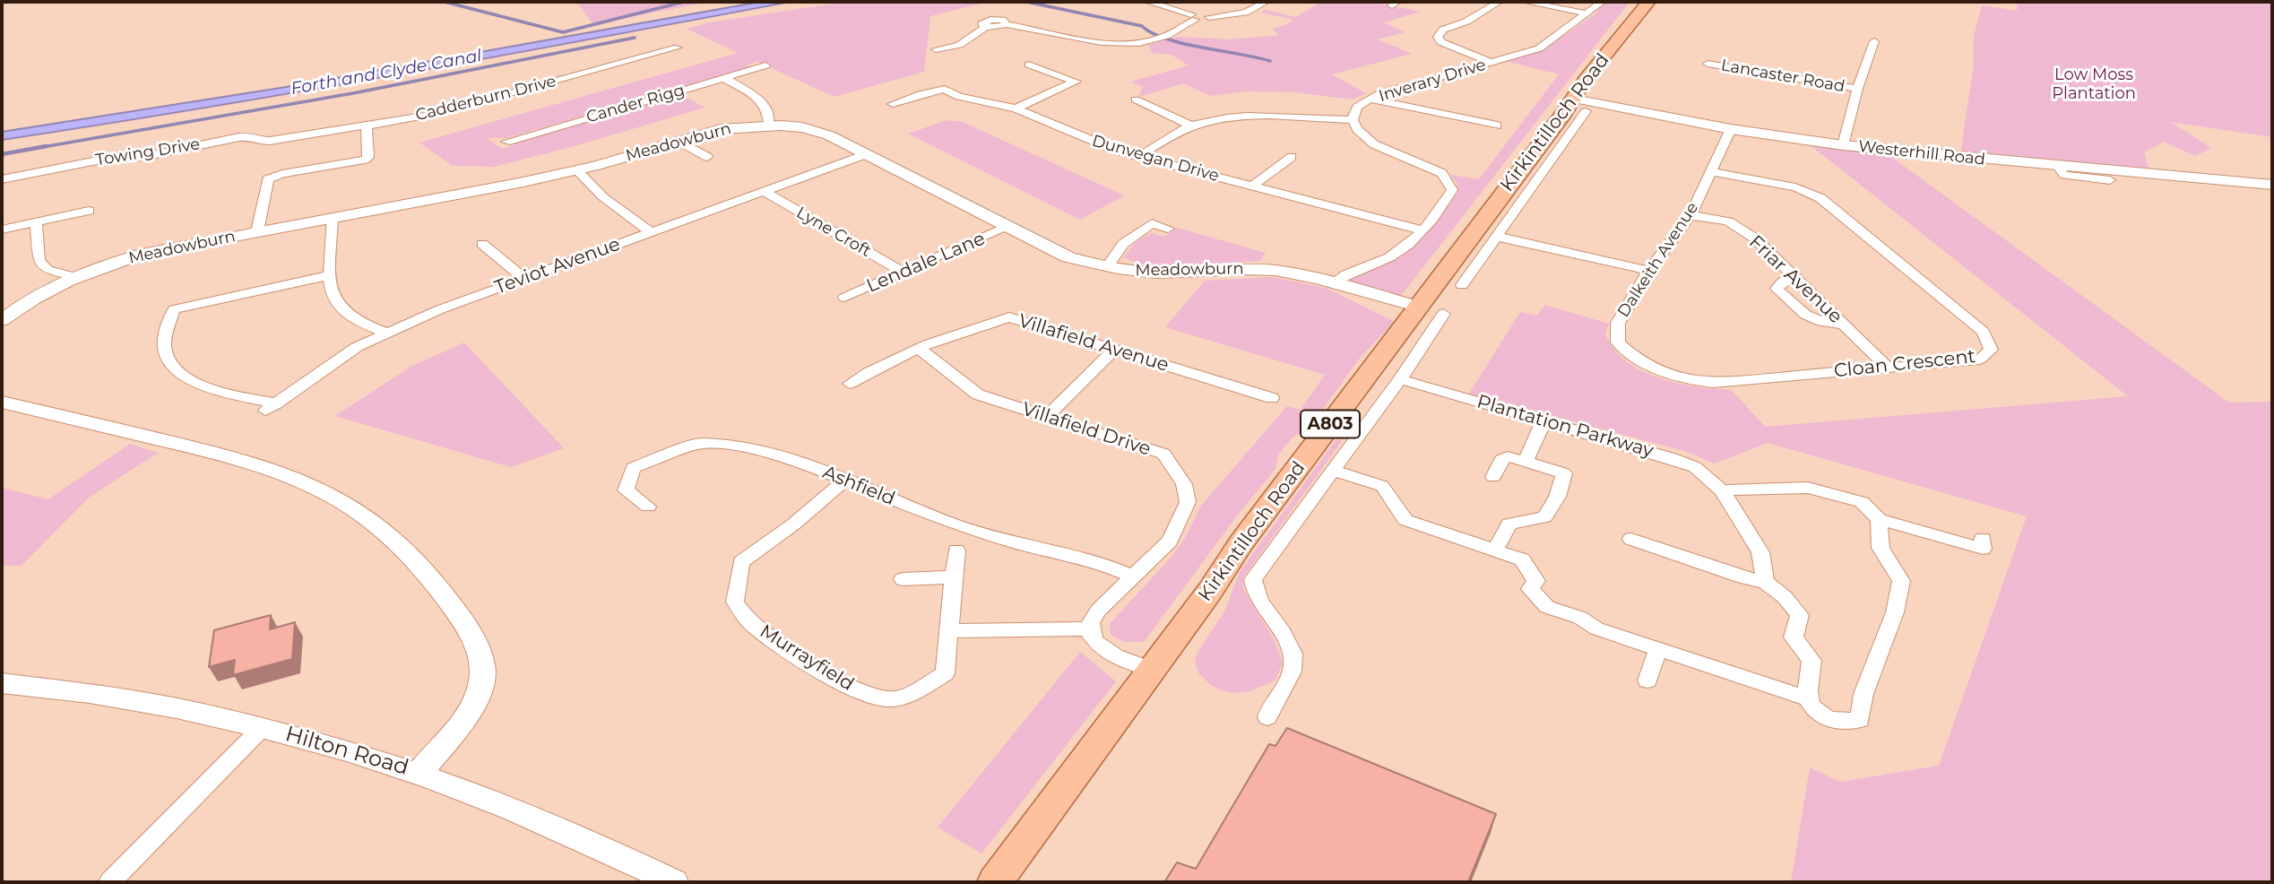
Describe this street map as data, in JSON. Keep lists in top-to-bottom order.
{
  "streets": {
    "main road": ["Kirkintilloch Road", "A803"],
    "street": [
      "Lancaster Road",
      "Inverary Drive",
      "Cadderburn Drive",
      "Cander Rigg",
      "Meadowburn",
      "Towing Drive",
      "Westerhill Road",
      "Dunvegan Drive",
      "Lyne Croft",
      "Dalkeith Avenue",
      "Lendale Lane",
      "Teviot Avenue",
      "Friar Avenue",
      "Villafield Avenue",
      "Cloan Crescent",
      "Plantation Parkway",
      "Villafield Drive",
      "Ashfield",
      "Murrayfield",
      "Hilton Road"
    ]
  },
  "crossings": [
    ["Cadderburn Drive", "Towing Drive"],
    ["Kirkintilloch Road", "Meadowburn"],
    ["Kirkintilloch Road", "Westerhill Road"],
    ["Kirkintilloch Road", "Plantation Parkway"],
    ["Meadowburn", "Lendale Lane"],
    ["Meadowburn", "Teviot Avenue"],
    ["Westerhill Road", "Dalkeith Avenue"],
    ["Lyne Croft", "Lendale Lane"],
    ["Lyne Croft", "Teviot Avenue"],
    ["Dalkeith Avenue", "Friar Avenue"],
    ["Dalkeith Avenue", "Cloan Crescent"],
    ["Friar Avenue", "Cloan Crescent"],
    ["Villafield Avenue", "Villafield Drive"],
    ["Villafield Drive", "Ashfield"],
    ["Ashfield", "Murrayfield"]
  ],
  "water": ["Forth and Clyde Canal"],
  "parks": ["Low Moss Plantation"]
}
